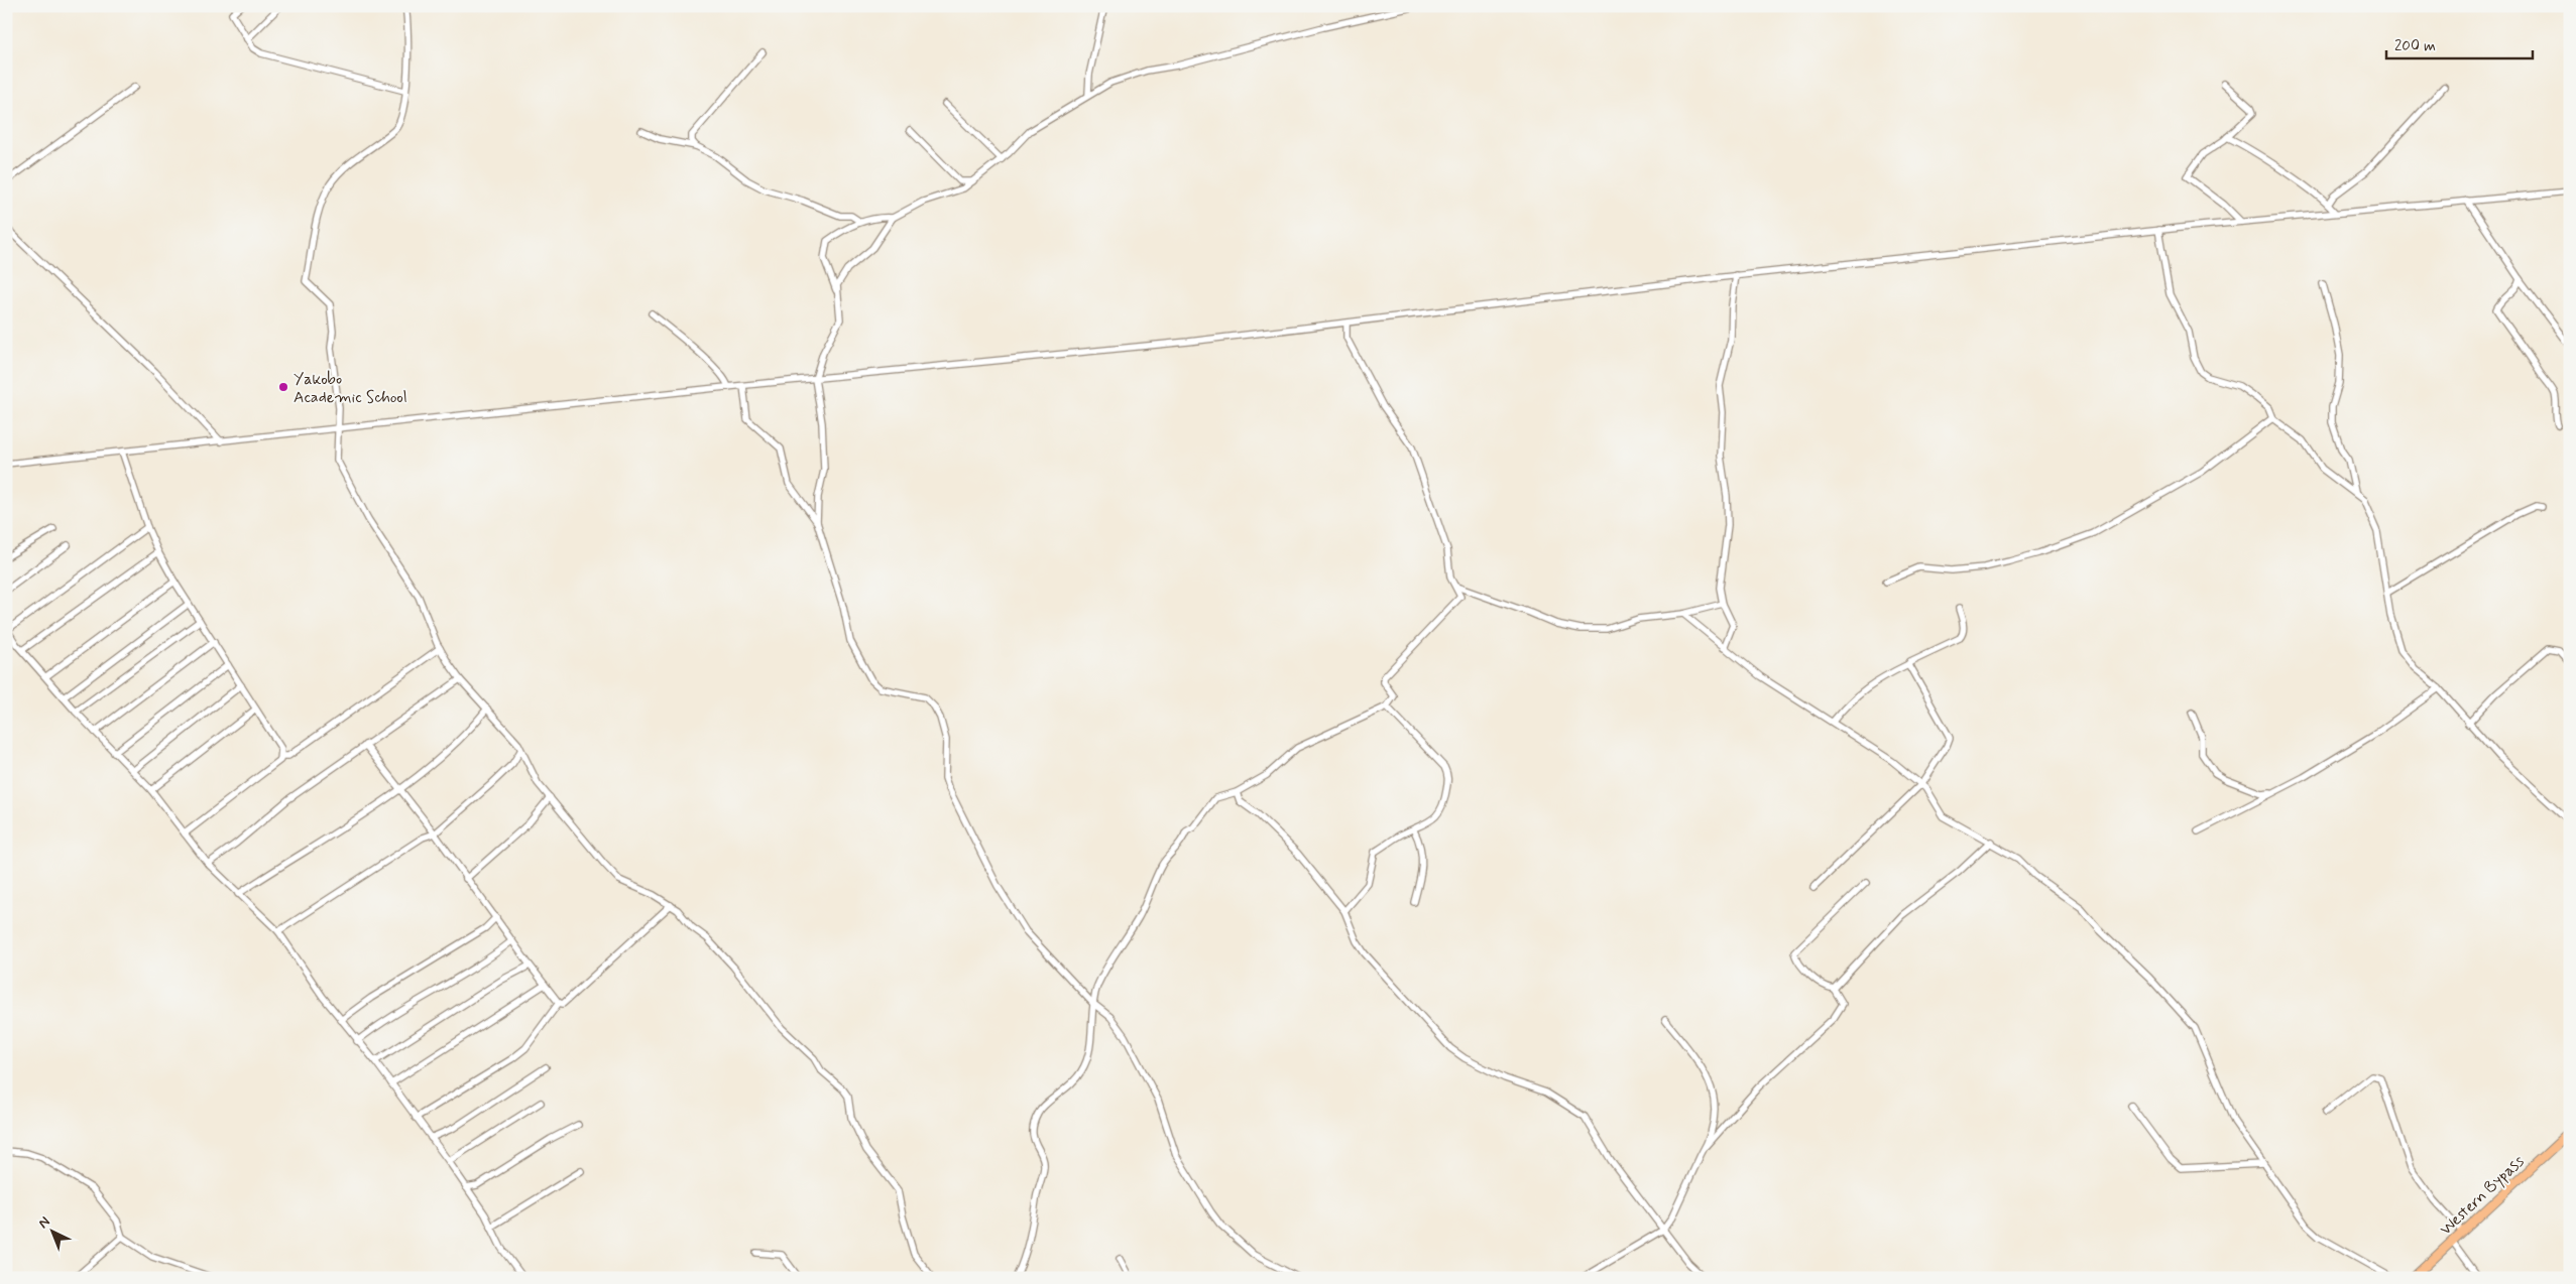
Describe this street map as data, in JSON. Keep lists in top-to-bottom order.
{
  "streets": {
    "main road": ["Western Bypass"]
  },
  "places": ["Yakobo Academic School"],
  "scale_bar": "200 m",
  "north": "top left"
}
